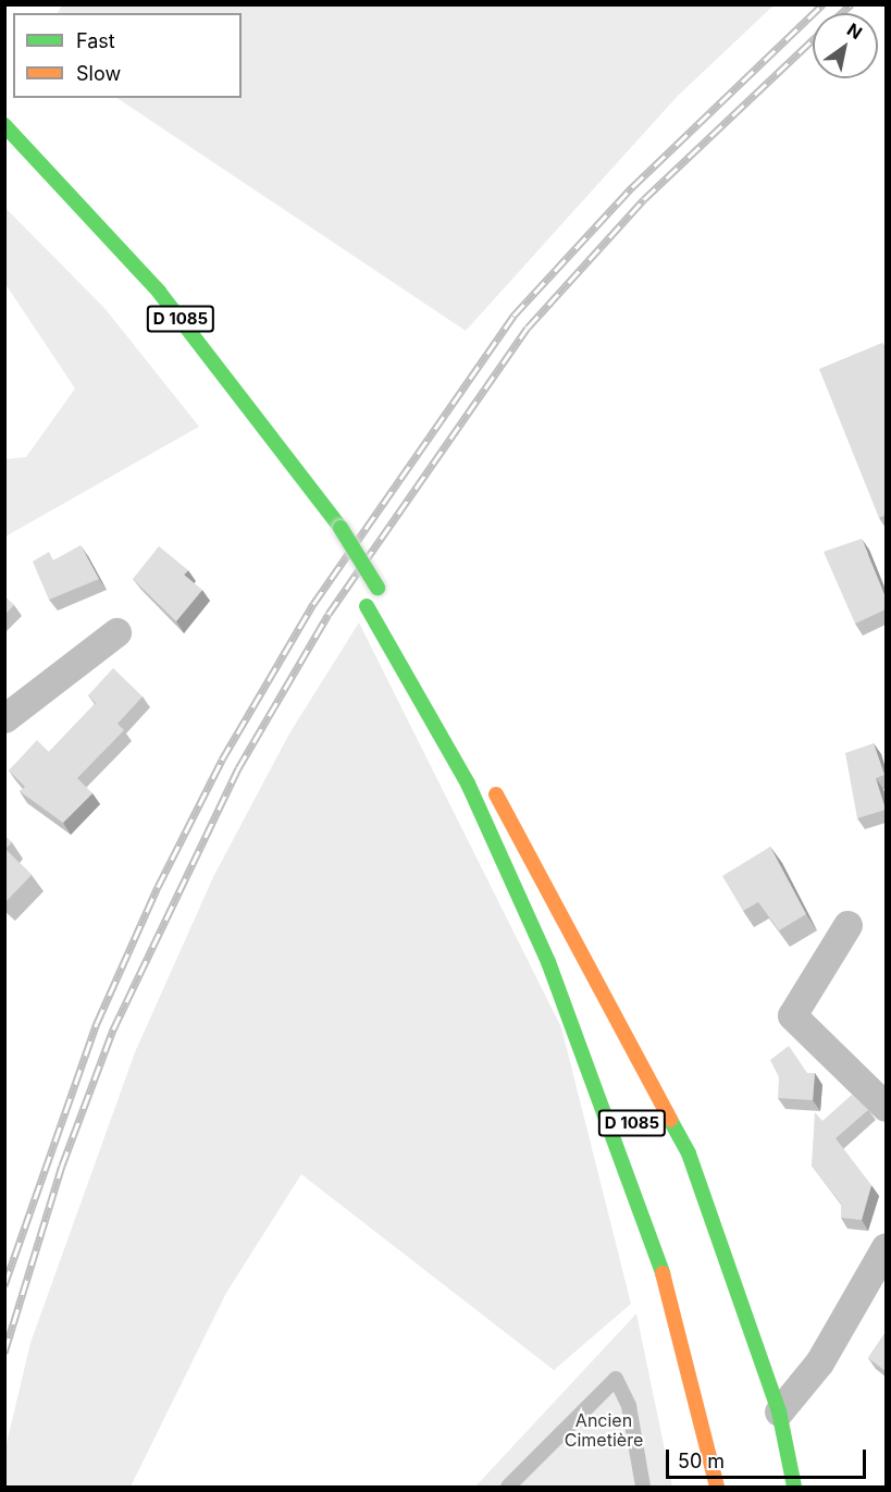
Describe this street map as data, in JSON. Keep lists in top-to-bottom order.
{
  "streets": {
    "main road": ["D 1085"]
  },
  "parks": ["Ancien Cimetière"],
  "legend": ["Fast", "Slow"],
  "scale_bar": "50 m",
  "north": "top right"
}
